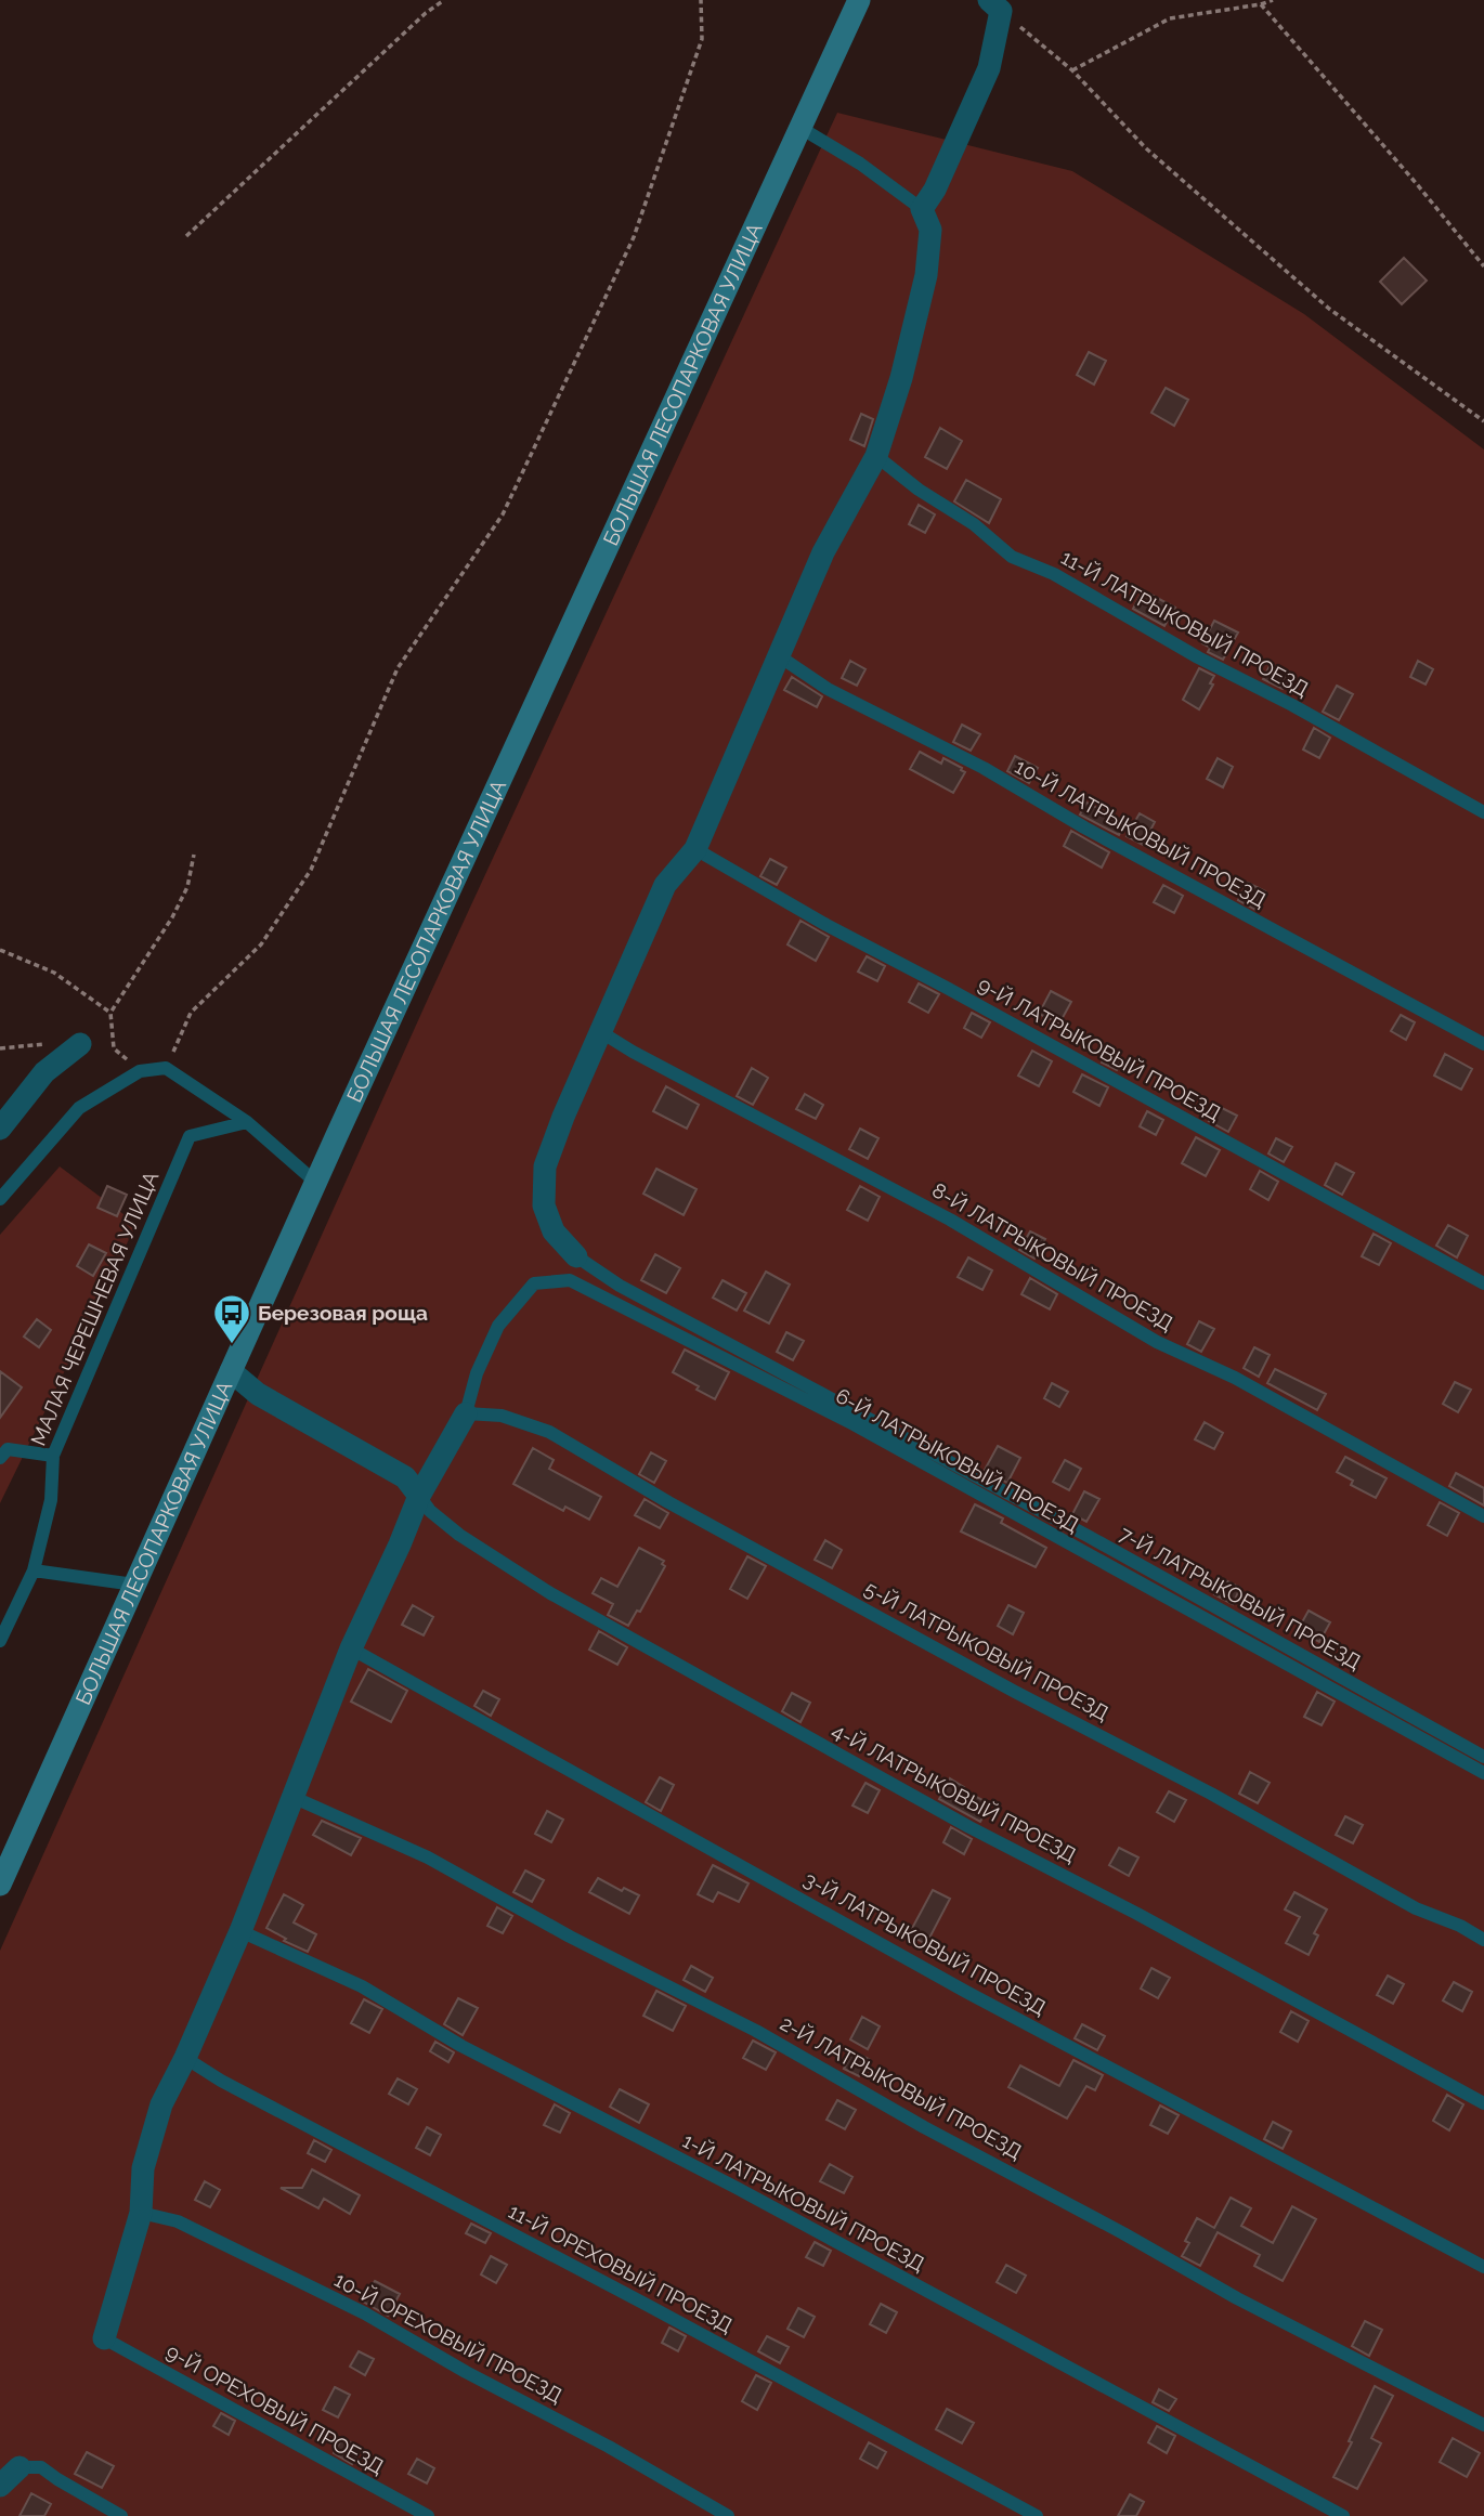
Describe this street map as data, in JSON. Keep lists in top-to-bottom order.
{
  "streets": {
    "main road": ["БОЛЬШАЯ ЛЕСОПАРКОВАЯ УЛИЦА"],
    "lane": [
      "11-Й ЛАТРЫКОВЫЙ ПРОЕЗД",
      "10-Й ЛАТРЫКОВЫЙ ПРОЕЗД",
      "9-Й ЛАТРЫКОВЫЙ ПРОЕЗД",
      "8-Й ЛАТРЫКОВЫЙ ПРОЕЗД",
      "МАЛАЯ ЧЕРЕШНЕВАЯ УЛИЦА",
      "6-Й ЛАТРЫКОВЫЙ ПРОЕЗД",
      "7-Й ЛАТРЫКОВЫЙ ПРОЕЗД",
      "5-Й ЛАТРЫКОВЫЙ ПРОЕЗД",
      "4-Й ЛАТРЫКОВЫЙ ПРОЕЗД",
      "3-Й ЛАТРЫКОВЫЙ ПРОЕЗД",
      "2-Й ЛАТРЫКОВЫЙ ПРОЕЗД",
      "1-Й ЛАТРЫКОВЫЙ ПРОЕЗД",
      "11-Й ОРЕХОВЫЙ ПРОЕЗД",
      "10-Й ОРЕХОВЫЙ ПРОЕЗД",
      "9-Й ОРЕХОВЫЙ ПРОЕЗД"
    ]
  },
  "crossings": [
    ["6-Й ЛАТРЫКОВЫЙ ПРОЕЗД", "5-Й ЛАТРЫКОВЫЙ ПРОЕЗД"]
  ],
  "places": {
    "bus stop": ["Березовая роща"]
  }
}
